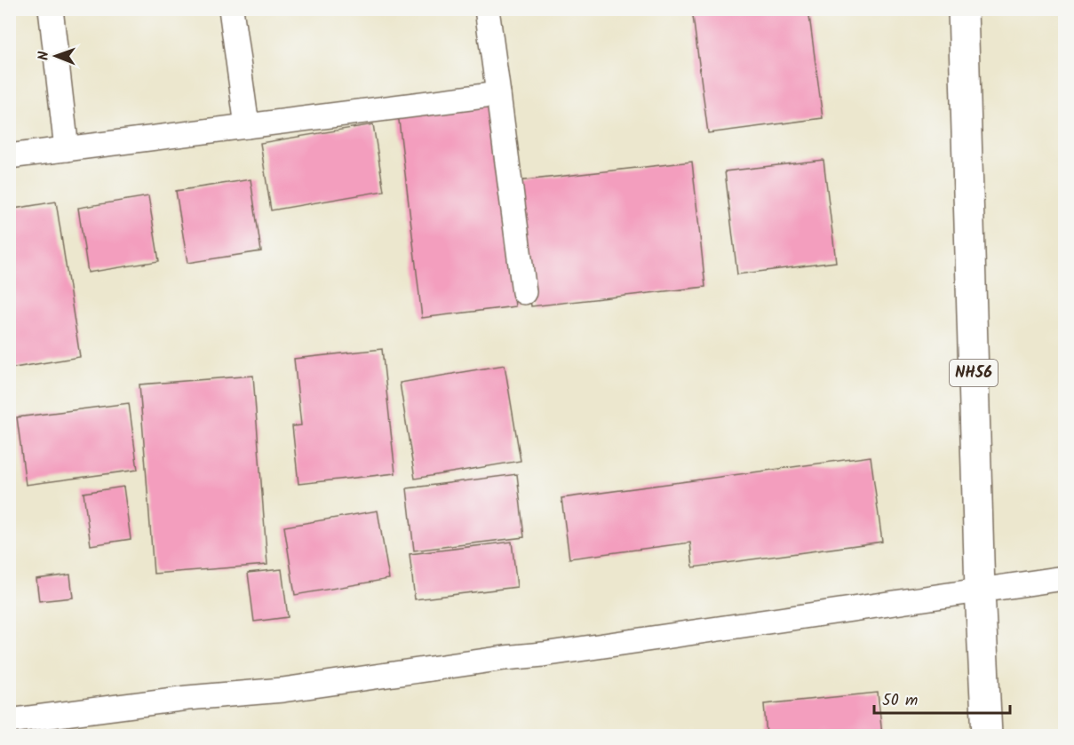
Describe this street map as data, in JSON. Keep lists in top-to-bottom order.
{
  "streets": {
    "highway": ["NH56"]
  },
  "scale_bar": "50 m",
  "north": "left"
}
